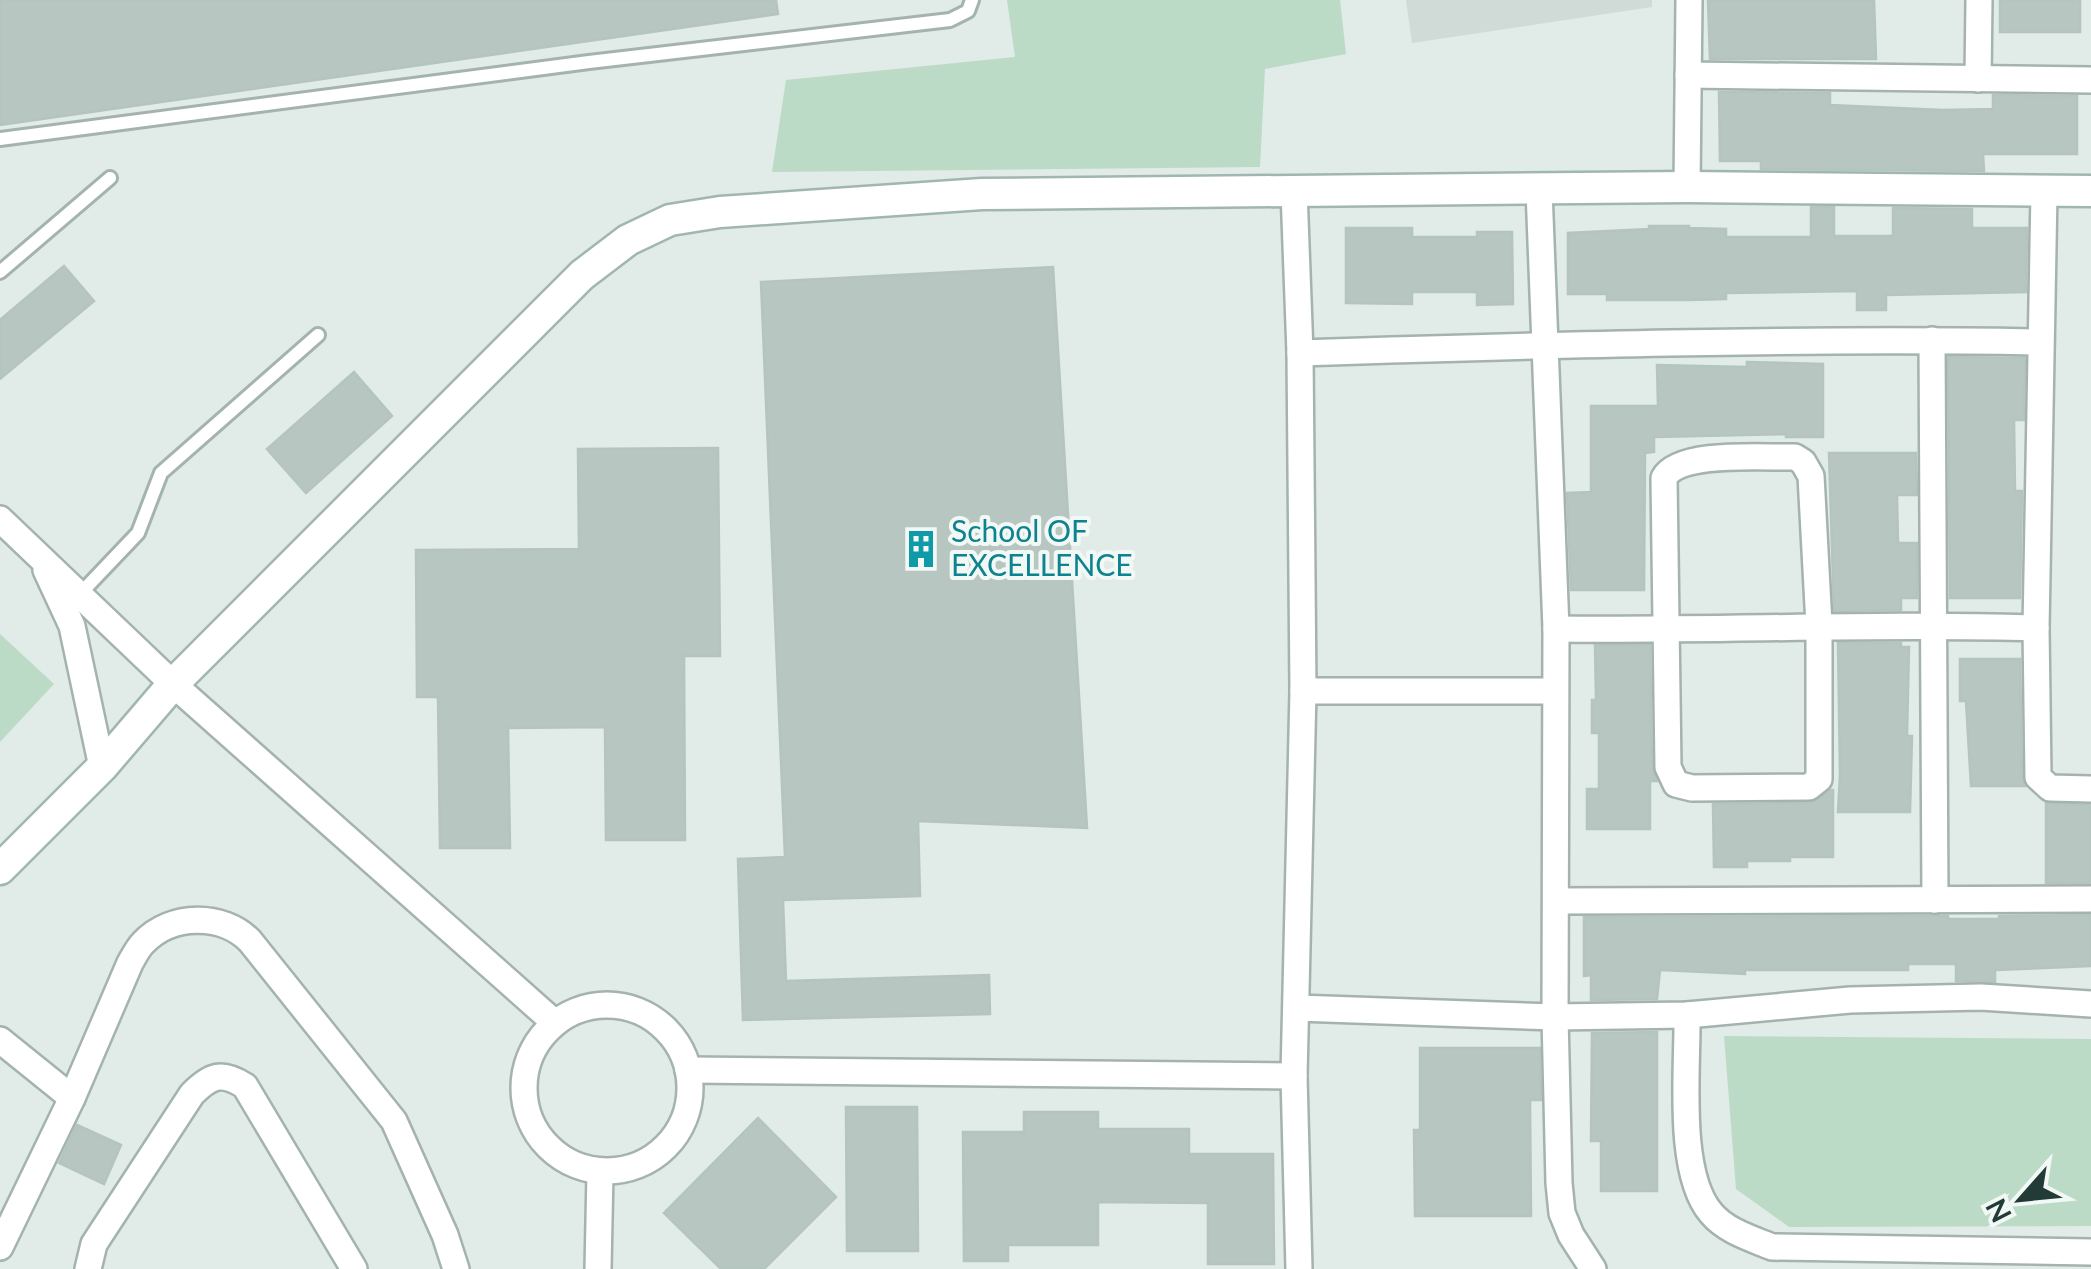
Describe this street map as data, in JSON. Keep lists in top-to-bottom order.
{
  "places": {
    "building": ["School OF EXCELLENCE"]
  },
  "north": "bottom left"
}
